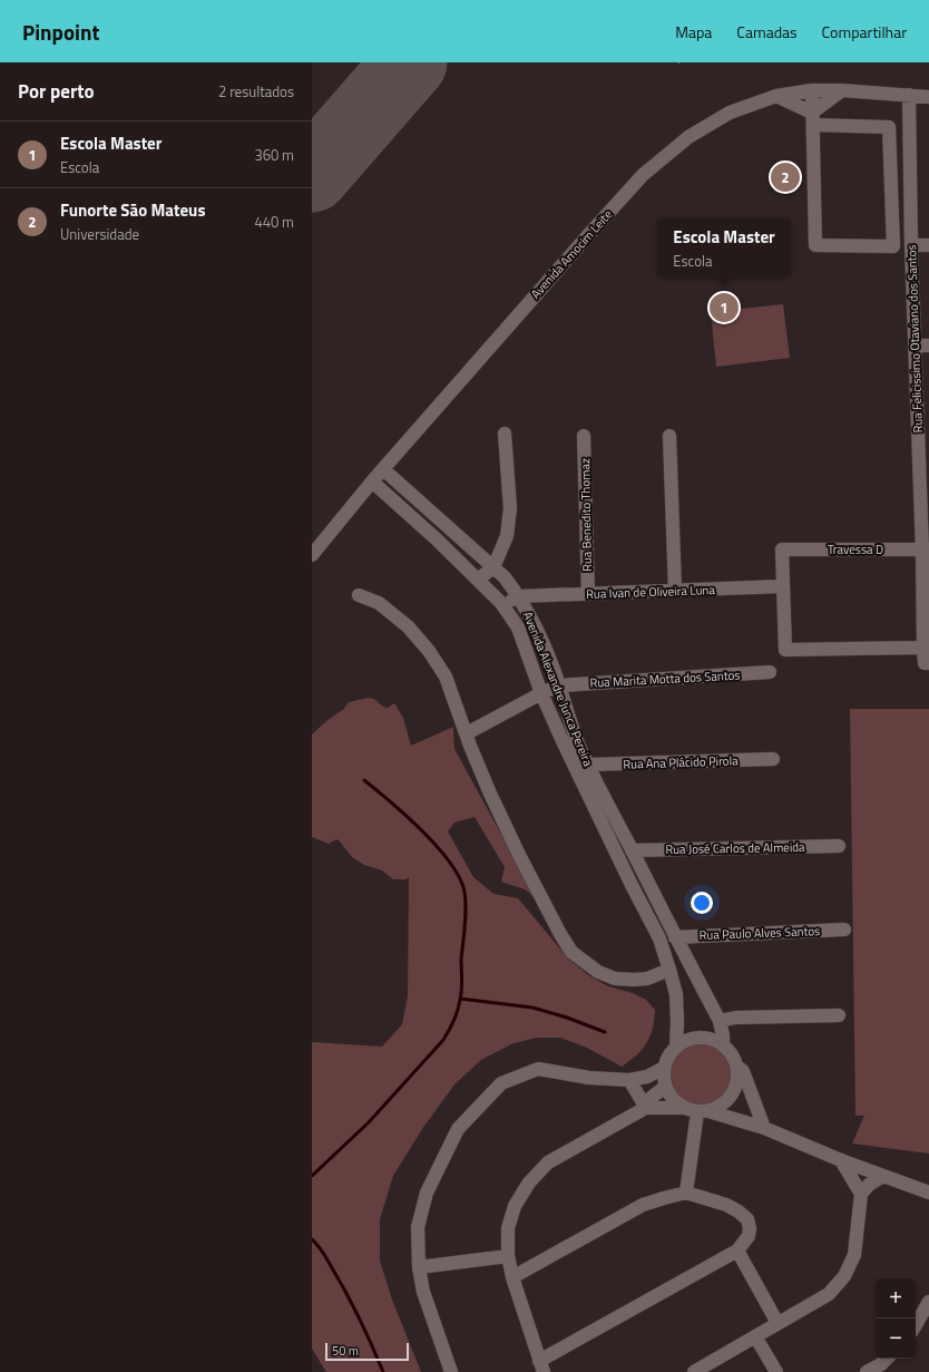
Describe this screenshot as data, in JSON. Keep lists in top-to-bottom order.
{
  "streets": {
    "street": [
      "Avenida Amocim Leite",
      "Rua Felicissimo Otaviano dos Santos",
      "Rua Benedito Thomaz",
      "Travessa D",
      "Rua Ivan de Oliveira Luna",
      "Rua Marita Motta dos Santos",
      "Avenida Alexandre Junca Pereira",
      "Rua Ana Plácido Pirola",
      "Rua José Carlos de Almeida",
      "Rua Paulo Alves Santos"
    ]
  },
  "crossings": [
    ["Avenida Amocim Leite", "Rua Felicissimo Otaviano dos Santos"],
    ["Avenida Amocim Leite", "Avenida Alexandre Junca Pereira"],
    ["Rua Felicissimo Otaviano dos Santos", "Travessa D"],
    ["Rua Benedito Thomaz", "Rua Ivan de Oliveira Luna"],
    ["Travessa D", "Rua Ivan de Oliveira Luna"],
    ["Rua Ivan de Oliveira Luna", "Avenida Alexandre Junca Pereira"],
    ["Rua Marita Motta dos Santos", "Avenida Alexandre Junca Pereira"],
    ["Avenida Alexandre Junca Pereira", "Rua Ana Plácido Pirola"],
    ["Avenida Alexandre Junca Pereira", "Rua José Carlos de Almeida"],
    ["Avenida Alexandre Junca Pereira", "Rua Paulo Alves Santos"]
  ],
  "scale_bar": "50 m",
  "page": {
    "header": "Pinpoint",
    "nav": ["Mapa", "Camadas", "Compartilhar"],
    "heading": ["Por perto", "2 resultados"],
    "list": [
      {
        "mark": "1",
        "name": "Escola Master",
        "note": "Escola",
        "value": "360 m"
      },
      {
        "mark": "2",
        "name": "Funorte São Mateus",
        "note": "Universidade",
        "value": "440 m"
      }
    ],
    "pins": ["2", "1"],
    "popup": ["Escola Master", "Escola"],
    "map_buttons": ["+", "−"],
    "scale": "50 m"
  }
}
